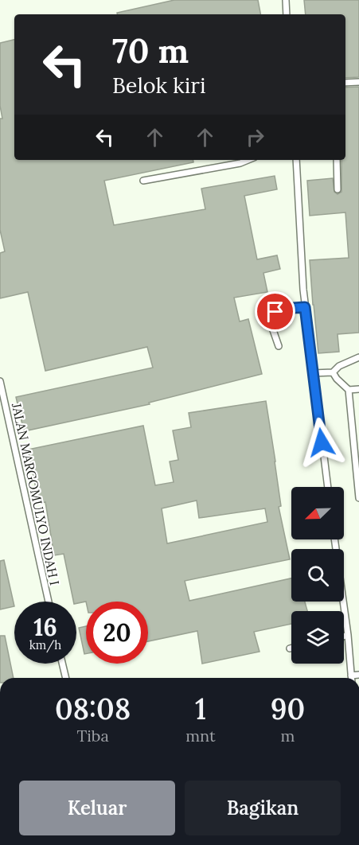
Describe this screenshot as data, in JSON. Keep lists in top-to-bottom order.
{
  "streets": {
    "lane": ["JALAN MARGOMULYO INDAH I"]
  },
  "north": "bottom left",
  "page": {
    "turn": ["70 m", "Belok kiri"],
    "speed": "16 km/h",
    "limit": "20",
    "eta": [
      "08:08",
      "Tiba",
      "1",
      "mnt",
      "90",
      "m"
    ],
    "buttons": ["Keluar", "Bagikan"]
  }
}
